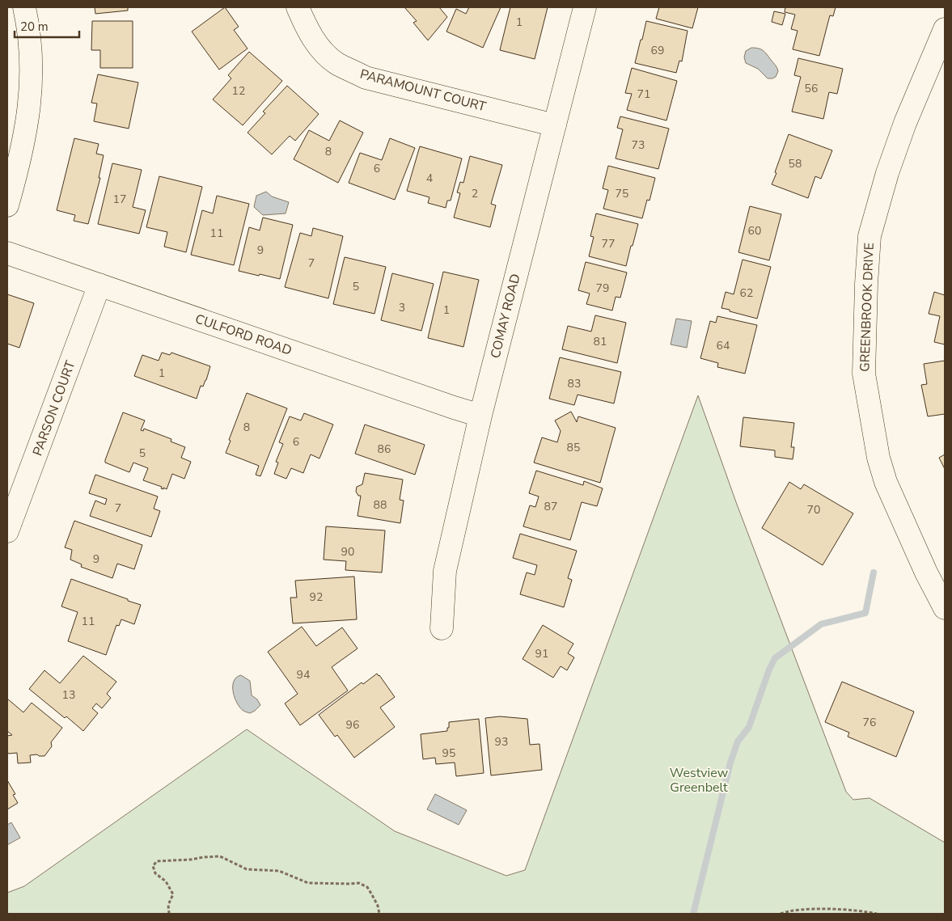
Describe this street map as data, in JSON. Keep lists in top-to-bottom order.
{
  "streets": {
    "street": [
      "PARAMOUNT COURT",
      "GREENBROOK DRIVE",
      "COMAY ROAD",
      "CULFORD ROAD",
      "PARSON COURT"
    ]
  },
  "crossings": [
    ["PARAMOUNT COURT", "COMAY ROAD"],
    ["COMAY ROAD", "CULFORD ROAD"],
    ["CULFORD ROAD", "PARSON COURT"]
  ],
  "parks": ["Westview Greenbelt"],
  "house_numbers": [
    "1",
    "69",
    "56",
    "12",
    "71",
    "73",
    "8",
    "58",
    "6",
    "4",
    "2",
    "75",
    "17",
    "60",
    "11",
    "77",
    "9",
    "7",
    "5",
    "79",
    "62",
    "3",
    "1",
    "81",
    "64",
    "1",
    "83",
    "8",
    "6",
    "85",
    "86",
    "5",
    "88",
    "87",
    "7",
    "70",
    "90",
    "9",
    "92",
    "11",
    "91",
    "94",
    "13",
    "76",
    "96",
    "93",
    "95"
  ],
  "scale_bar": "20 m"
}
